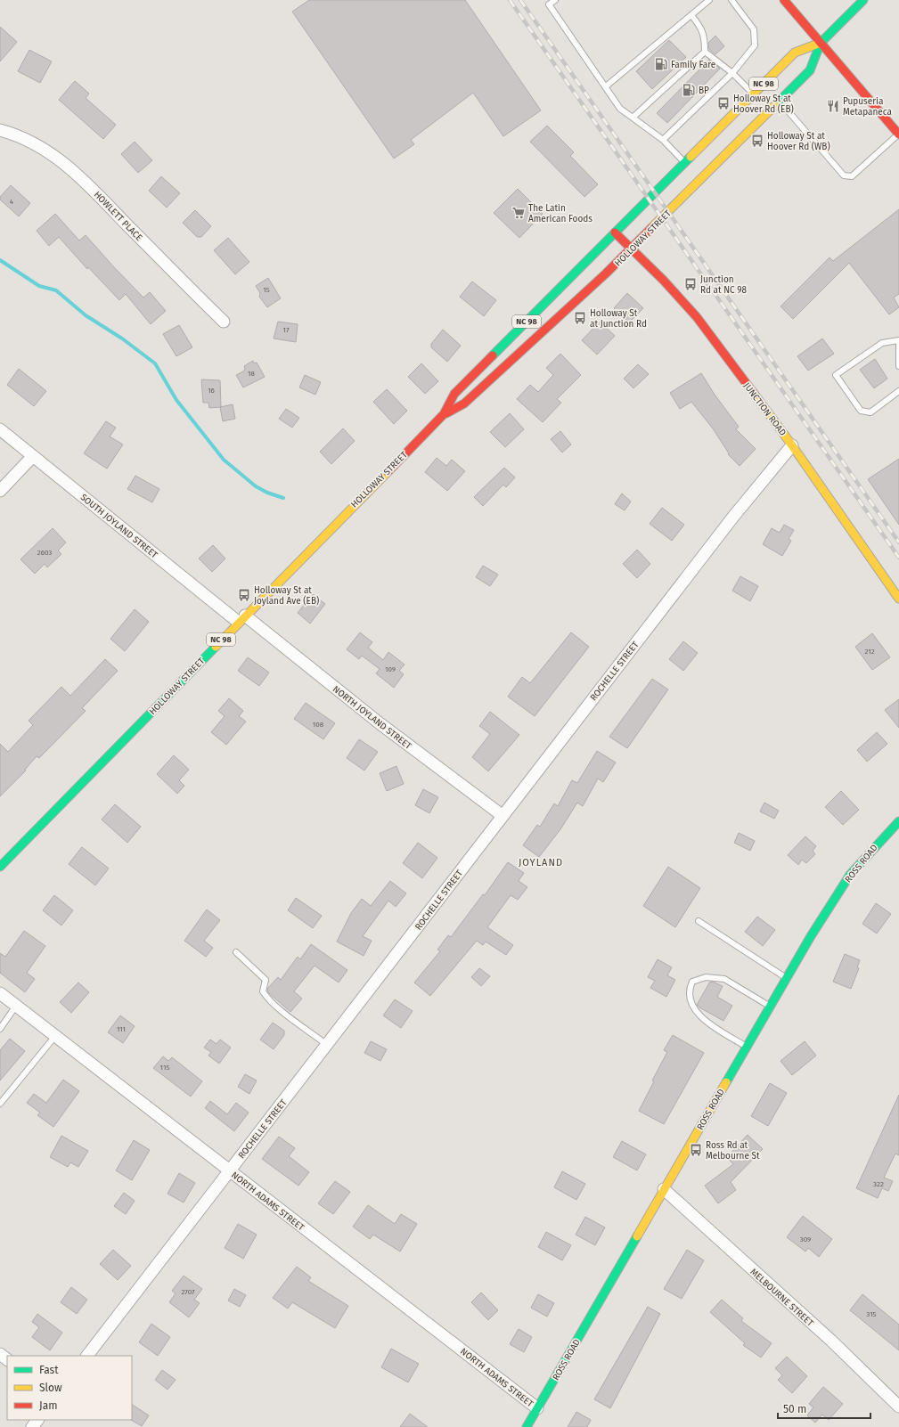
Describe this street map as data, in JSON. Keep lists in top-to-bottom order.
{
  "streets": {
    "main road": [
      "NC 98",
      "HOLLOWAY STREET",
      "JUNCTION ROAD",
      "ROSS ROAD"
    ],
    "street": [
      "HOWLETT PLACE",
      "SOUTH JOYLAND STREET",
      "ROCHELLE STREET",
      "NORTH JOYLAND STREET",
      "NORTH ADAMS STREET",
      "MELBOURNE STREET"
    ]
  },
  "crossings": [
    ["HOLLOWAY STREET", "JUNCTION ROAD"],
    ["HOLLOWAY STREET", "SOUTH JOYLAND STREET"],
    ["HOLLOWAY STREET", "NORTH JOYLAND STREET"],
    ["JUNCTION ROAD", "ROCHELLE STREET"],
    ["SOUTH JOYLAND STREET", "NORTH JOYLAND STREET"],
    ["ROCHELLE STREET", "NORTH JOYLAND STREET"],
    ["ROCHELLE STREET", "NORTH ADAMS STREET"],
    ["ROSS ROAD", "NORTH ADAMS STREET"],
    ["ROSS ROAD", "MELBOURNE STREET"]
  ],
  "districts": ["JOYLAND"],
  "places": {
    "fuel station": ["Family Fare", "BP"],
    "bus stop": [
      "Holloway St at Hoover Rd (EB)",
      "Holloway St at Hoover Rd (WB)",
      "Junction Rd at NC 98",
      "Holloway St at Junction Rd",
      "Holloway St at Joyland Ave (EB)",
      "Ross Rd at Melbourne St"
    ],
    "restaurant": ["Pupuseria Metapaneca"],
    "supermarket": ["The Latin American Foods"]
  },
  "house_numbers": [
    "4",
    "15",
    "17",
    "18",
    "16",
    "2603",
    "212",
    "109",
    "108",
    "111",
    "115",
    "322",
    "309",
    "2707",
    "315"
  ],
  "legend": ["Fast", "Slow", "Jam"],
  "scale_bar": "50 m"
}
